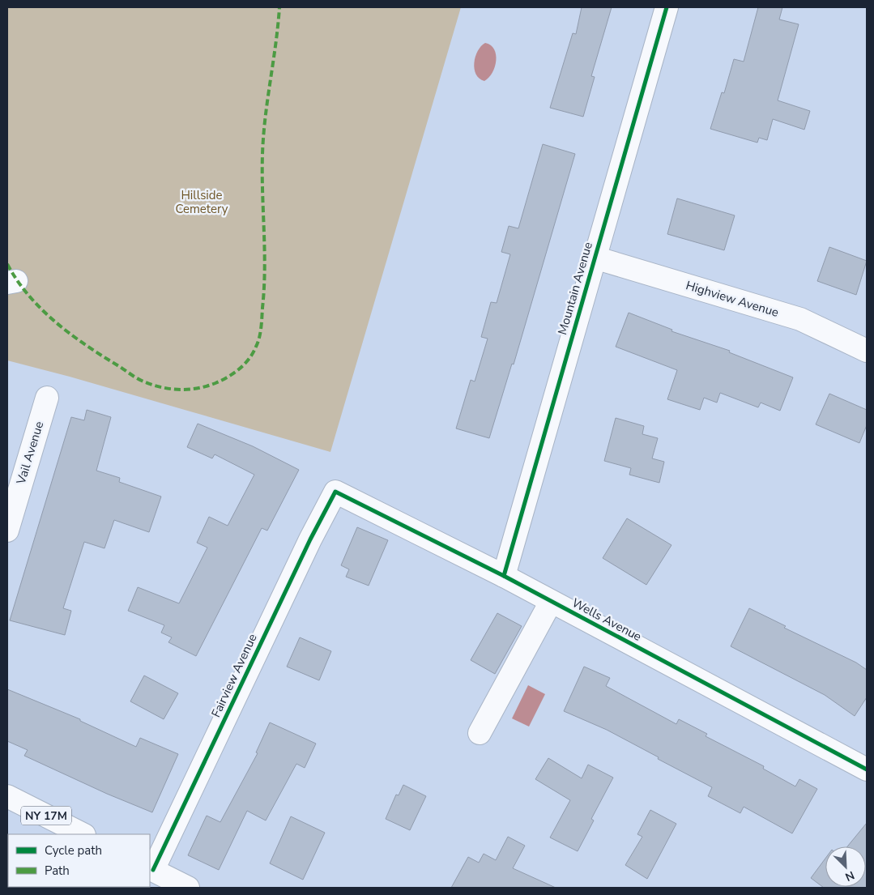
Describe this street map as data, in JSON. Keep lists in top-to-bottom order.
{
  "streets": {
    "street": [
      "Mountain Avenue",
      "Highview Avenue",
      "Vail Avenue",
      "Wells Avenue",
      "Fairview Avenue",
      "NY 17M"
    ]
  },
  "crossings": [
    ["Mountain Avenue", "Highview Avenue"],
    ["Mountain Avenue", "Wells Avenue"],
    ["Wells Avenue", "Fairview Avenue"]
  ],
  "parks": ["Hillside Cemetery"],
  "legend": ["Cycle path", "Path"],
  "north": "bottom right"
}
